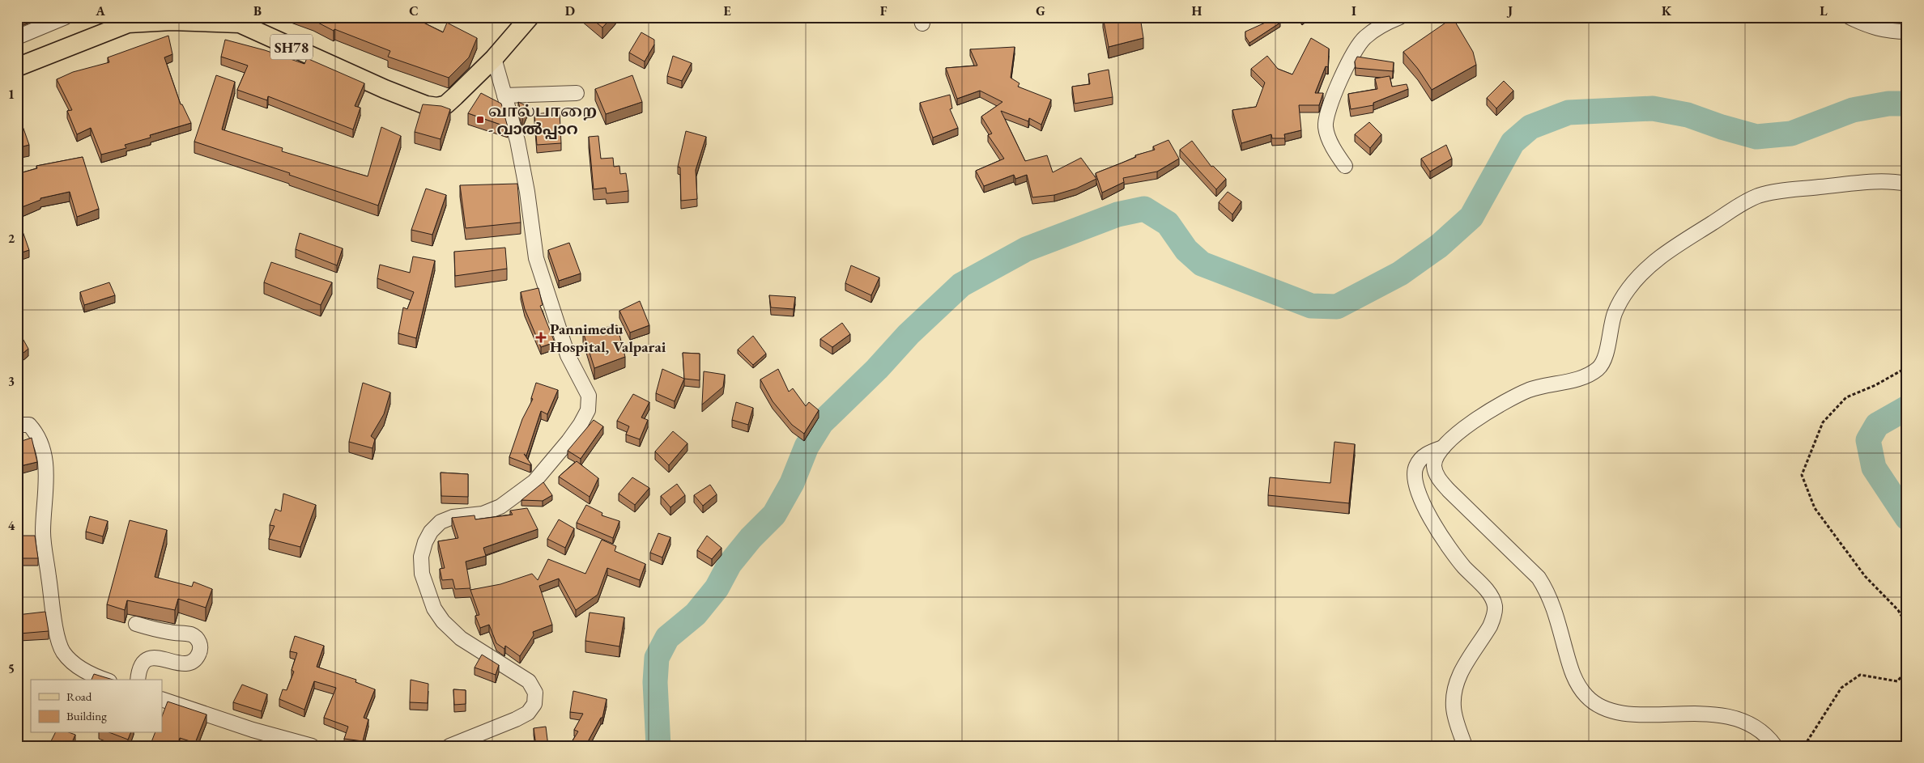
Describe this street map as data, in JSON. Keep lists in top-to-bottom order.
{
  "streets": {
    "main road": ["SH78"]
  },
  "places": {
    "transit": ["வால்பாறை - വാൽപ്പാറ"],
    "health": ["Pannimedu Hospital, Valparai"]
  },
  "legend": ["Road", "Building"],
  "grid": {
    "columns": [
      "A",
      "B",
      "C",
      "D",
      "E",
      "F",
      "G",
      "H",
      "I",
      "J",
      "K",
      "L"
    ],
    "rows": [
      "1",
      "2",
      "3",
      "4",
      "5"
    ]
  }
}
